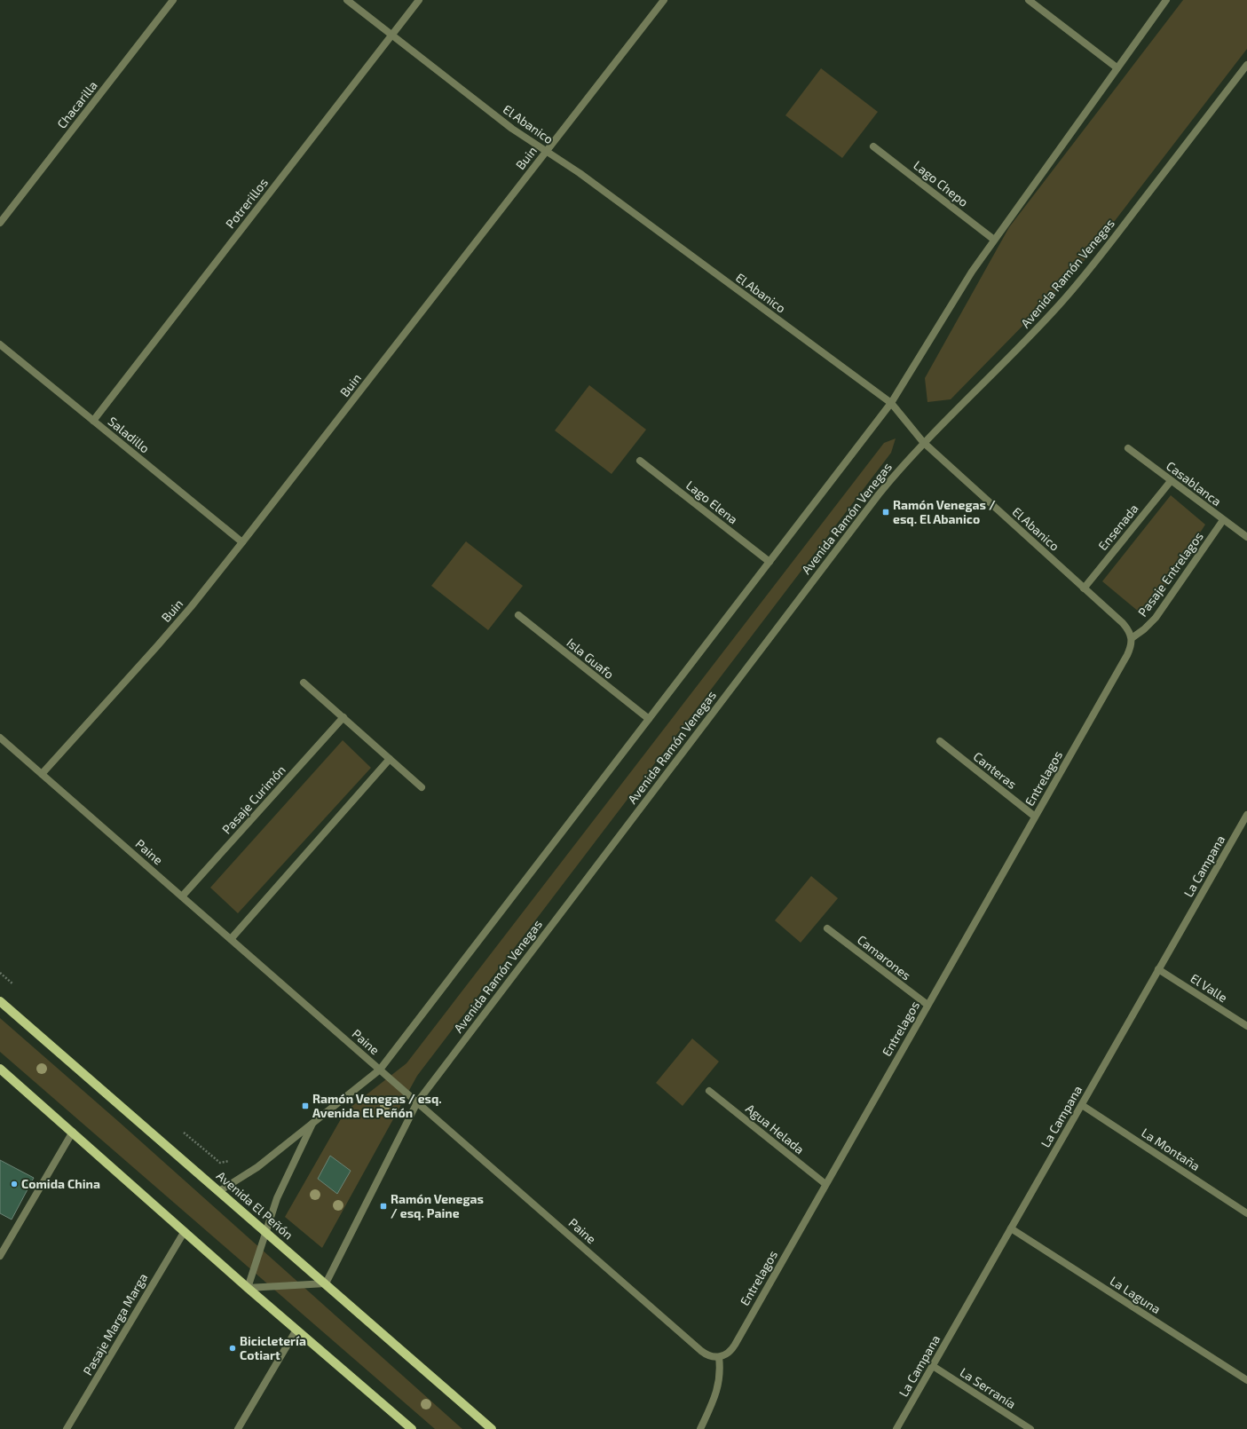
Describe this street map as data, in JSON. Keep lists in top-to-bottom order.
{
  "streets": {
    "main road": ["Avenida El Peñón"],
    "street": [
      "Chacarilla",
      "El Abanico",
      "Buin",
      "Lago Chepo",
      "Potrerillos",
      "Avenida Ramón Venegas",
      "Saladillo",
      "Casablanca",
      "Lago Elena",
      "Ensenada",
      "Pasaje Entrelagos",
      "Isla Guafo",
      "Canteras",
      "Entrelagos",
      "Pasaje Curimón",
      "Paine",
      "La Campana",
      "Camarones",
      "El Valle",
      "Agua Helada",
      "La Montaña",
      "La Laguna",
      "Pasaje Marga Marga",
      "La Serranía"
    ]
  },
  "crossings": [
    ["El Abanico", "Buin"],
    ["El Abanico", "Potrerillos"],
    ["El Abanico", "Avenida Ramón Venegas"],
    ["El Abanico", "Ensenada"],
    ["El Abanico", "Pasaje Entrelagos"],
    ["El Abanico", "Entrelagos"],
    ["Buin", "Saladillo"],
    ["Buin", "Paine"],
    ["Potrerillos", "Saladillo"],
    ["Avenida Ramón Venegas", "Paine"],
    ["Avenida Ramón Venegas", "Avenida El Peñón"],
    ["Casablanca", "Ensenada"],
    ["Casablanca", "Pasaje Entrelagos"],
    ["Pasaje Entrelagos", "Entrelagos"],
    ["Canteras", "Entrelagos"],
    ["Entrelagos", "Paine"],
    ["Entrelagos", "Camarones"],
    ["Entrelagos", "Agua Helada"],
    ["Pasaje Curimón", "Paine"],
    ["La Campana", "El Valle"],
    ["La Campana", "La Montaña"],
    ["La Campana", "La Laguna"],
    ["La Campana", "La Serranía"]
  ],
  "places": {
    "transit": ["Ramón Venegas / esq. El Abanico", "Ramón Venegas / esq. Avenida El Peñón", "Ramón Venegas / esq. Paine"],
    "other": ["Comida China", "Bicicletería Cotiart"]
  }
}
